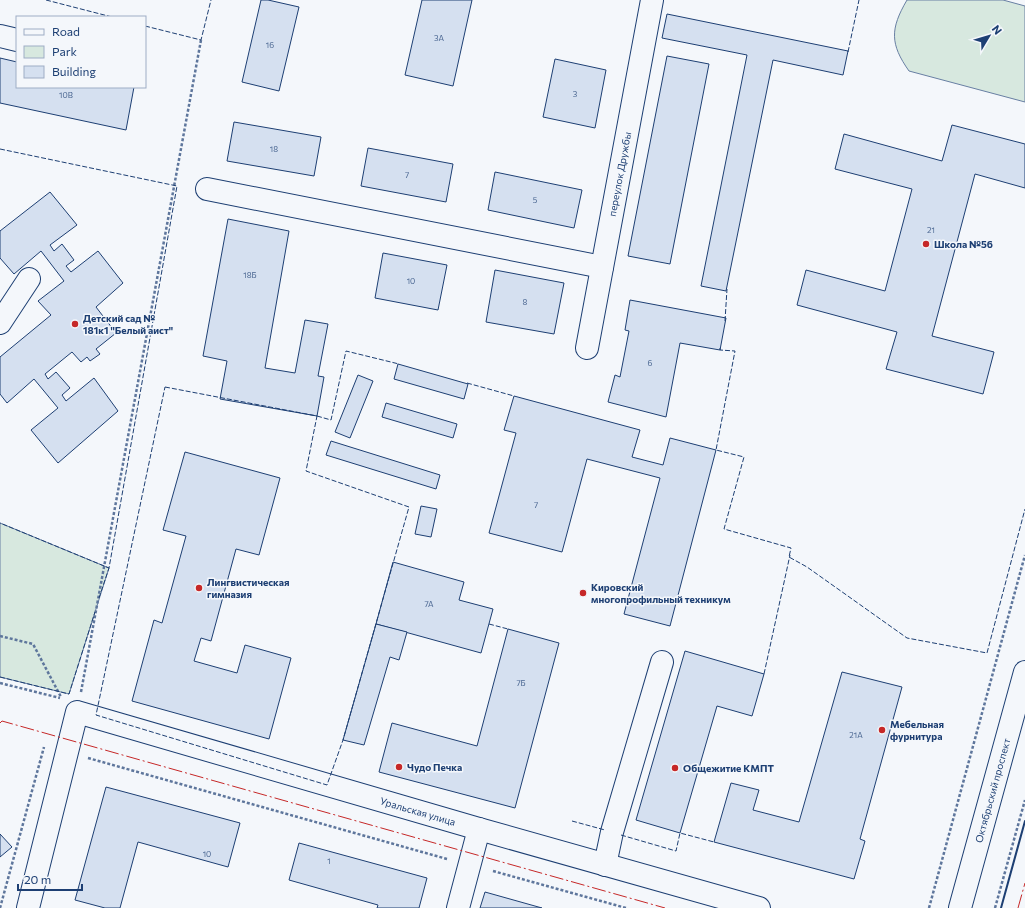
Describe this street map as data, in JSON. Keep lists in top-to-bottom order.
{
  "streets": {
    "street": ["переулок Дружбы", "Октябрьский проспект", "Уральская улица"]
  },
  "places": [
    "Школа №56",
    "Детский сад № 181к1 \"Белый аист\"",
    "Лингвистическая гимназия",
    "Кировский многопрофильный техникум",
    "Мебельная фурнитура",
    "Чудо Печка",
    "Общежитие КМПТ"
  ],
  "house_numbers": [
    "3А",
    "16",
    "3",
    "10В",
    "18",
    "7",
    "5",
    "21",
    "18Б",
    "10",
    "8",
    "6",
    "7",
    "7А",
    "7Б",
    "21А",
    "10",
    "1"
  ],
  "legend": ["Road", "Park", "Building"],
  "scale_bar": "20 m",
  "north": "top right"
}
